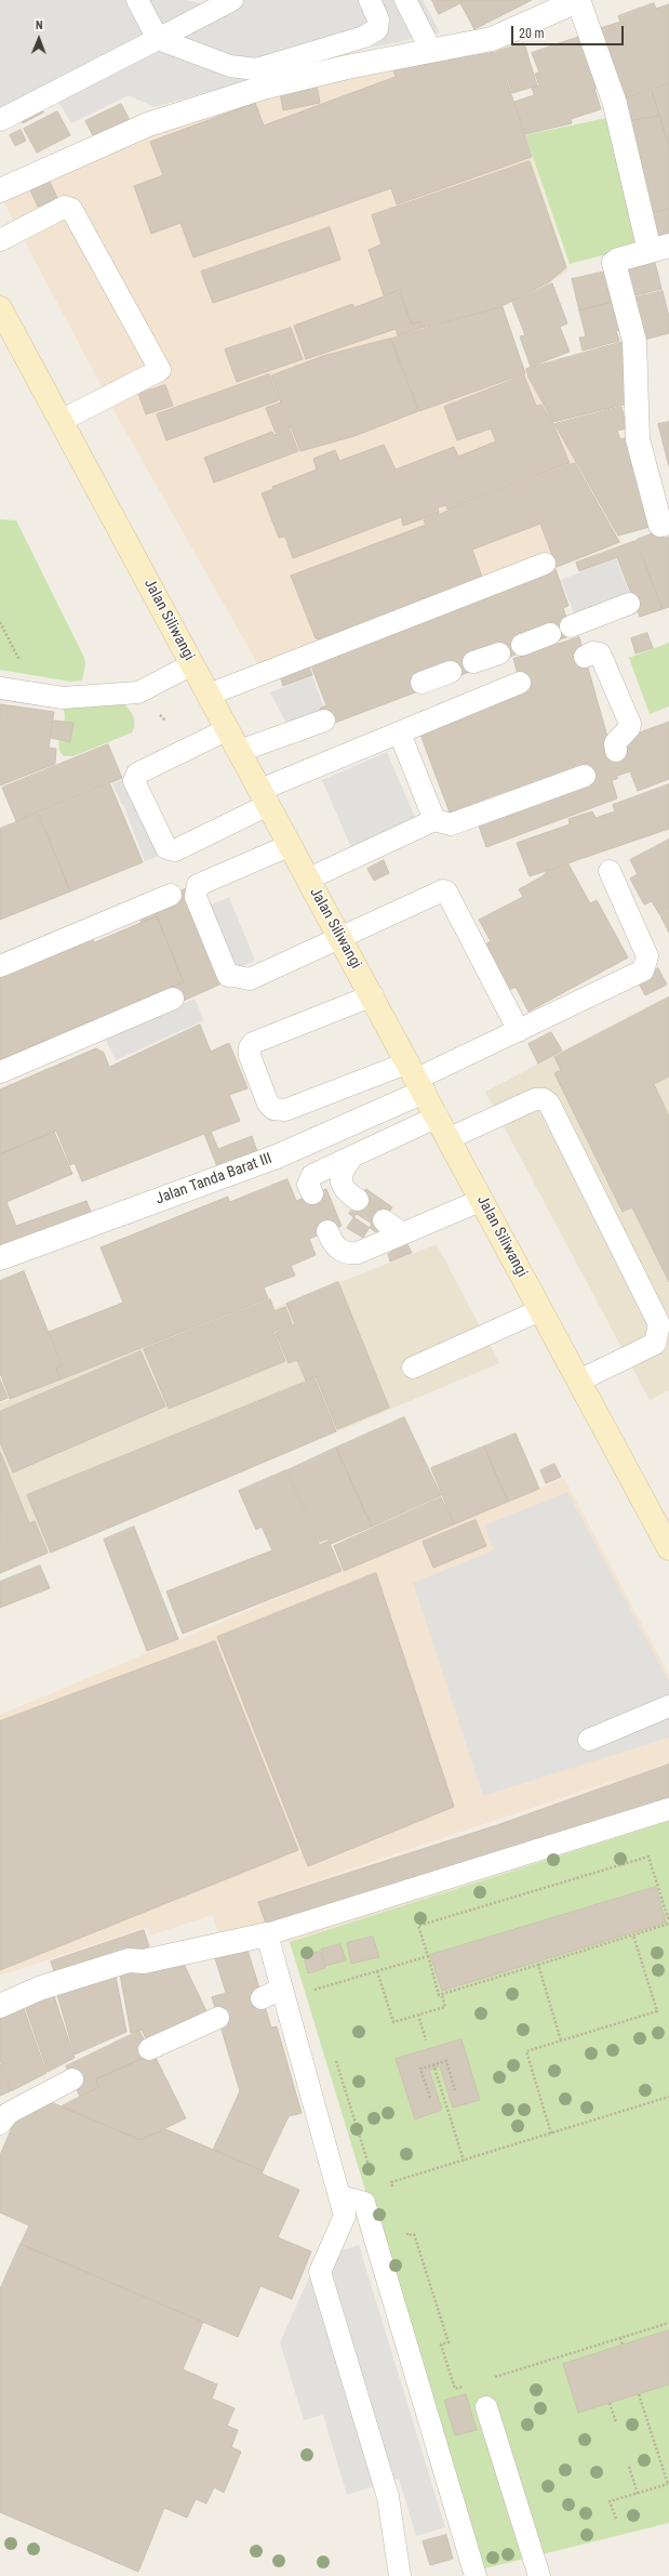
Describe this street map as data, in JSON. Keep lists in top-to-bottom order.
{
  "streets": {
    "main road": ["Jalan Siliwangi"],
    "street": ["Jalan Tanda Barat III"]
  },
  "crossings": [
    ["Jalan Siliwangi", "Jalan Tanda Barat III"]
  ],
  "scale_bar": "20 m",
  "north": "top"
}
